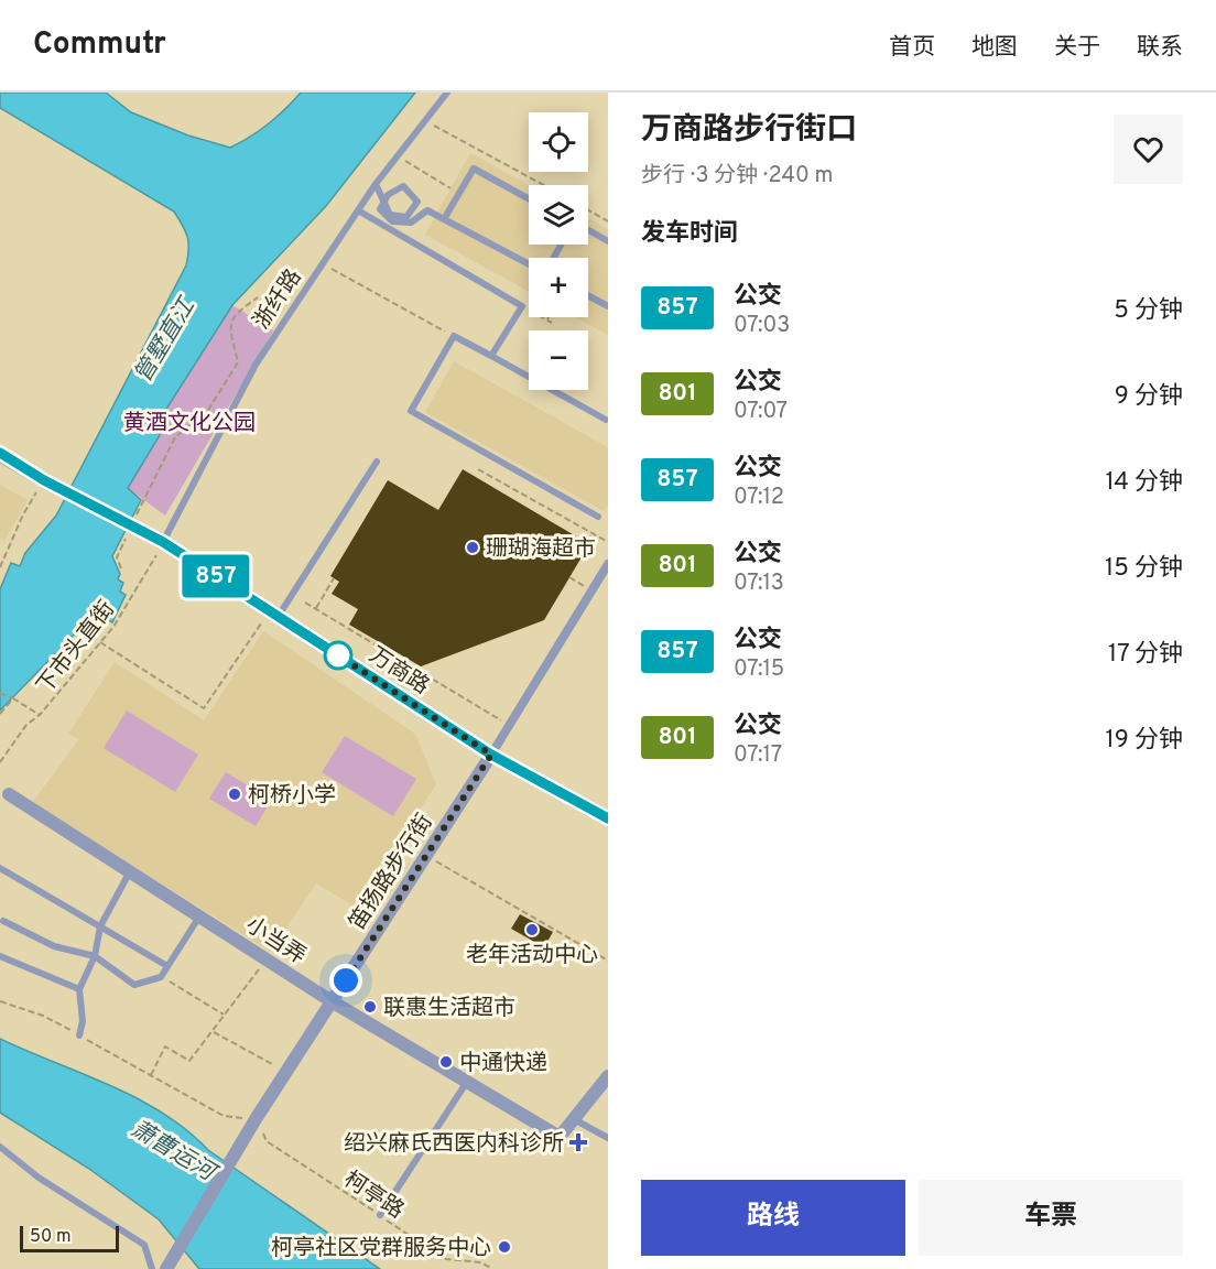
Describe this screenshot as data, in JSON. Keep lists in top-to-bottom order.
{
  "streets": {
    "street": ["万商路", "笛扬路步行街", "小当弄"],
    "lane": ["浙纤路"],
    "path": ["下市头直街", "柯亭路"]
  },
  "crossings": [
    ["浙纤路", "下市头直街"],
    ["浙纤路", "万商路"],
    ["下市头直街", "万商路"],
    ["万商路", "笛扬路步行街"],
    ["笛扬路步行街", "小当弄"],
    ["笛扬路步行街", "柯亭路"]
  ],
  "water": ["管墅直江", "萧曹运河"],
  "parks": ["黄酒文化公园"],
  "places": {
    "other": [
      "珊瑚海超市",
      "柯桥小学",
      "老年活动中心",
      "联惠生活超市",
      "中通快递",
      "柯亭社区党群服务中心"
    ],
    "health": ["绍兴麻氏西医内科诊所"]
  },
  "lines": ["bus line 857"],
  "scale_bar": "50 m",
  "page": {
    "header": "Commutr",
    "nav": [
      "首页",
      "地图",
      "关于",
      "联系"
    ],
    "on_map": "857",
    "heading": [
      ["万商路步行街口", "步行 · 3 分钟 · 240 m"],
      "发车时间"
    ],
    "map_buttons": ["+", "−"],
    "list": [
      {
        "mark": "857",
        "name": "公交",
        "note": "07:03",
        "value": "5 分钟"
      },
      {
        "mark": "801",
        "name": "公交",
        "note": "07:07",
        "value": "9 分钟"
      },
      {
        "mark": "857",
        "name": "公交",
        "note": "07:12",
        "value": "14 分钟"
      },
      {
        "mark": "801",
        "name": "公交",
        "note": "07:13",
        "value": "15 分钟"
      },
      {
        "mark": "857",
        "name": "公交",
        "note": "07:15",
        "value": "17 分钟"
      },
      {
        "mark": "801",
        "name": "公交",
        "note": "07:17",
        "value": "19 分钟"
      }
    ],
    "buttons": ["路线", "车票"],
    "scale": "50 m"
  }
}
